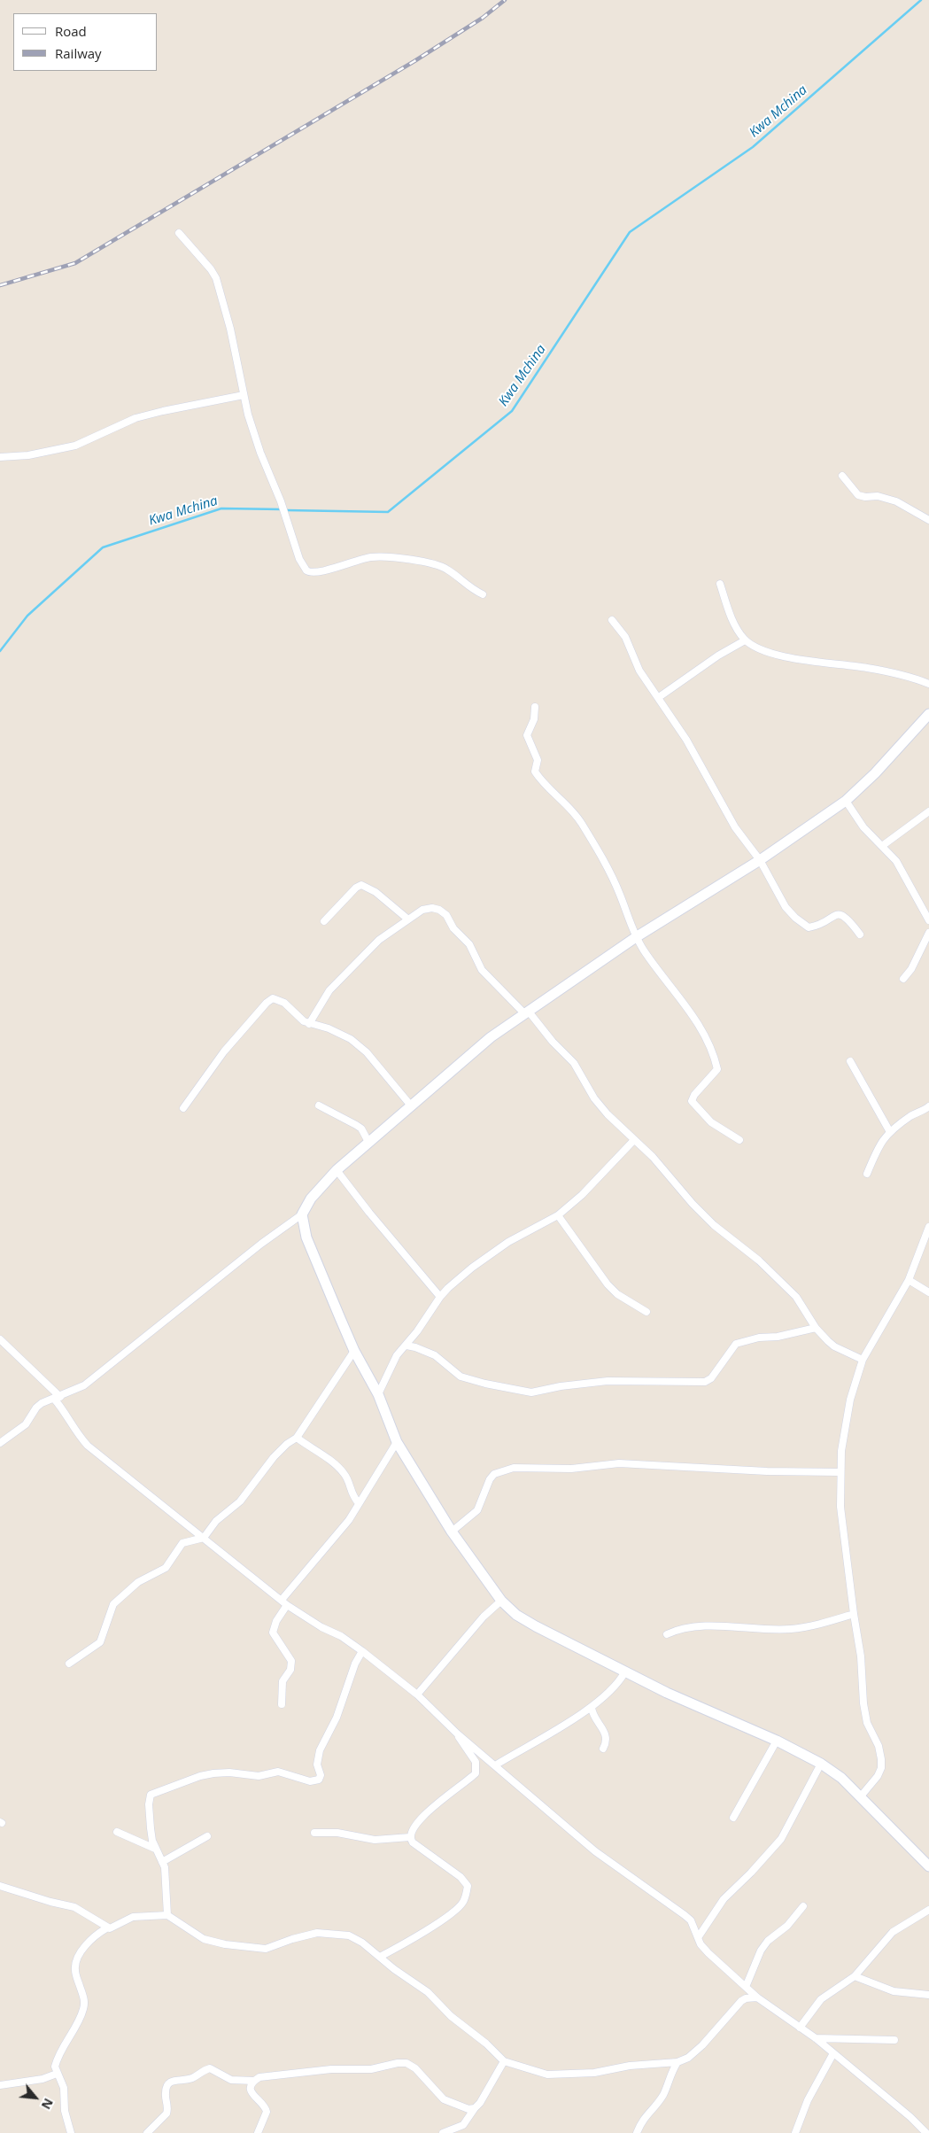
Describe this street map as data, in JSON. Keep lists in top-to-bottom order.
{
  "water": ["Kwa Mchina"],
  "legend": ["Road", "Railway"],
  "north": "bottom right"
}
